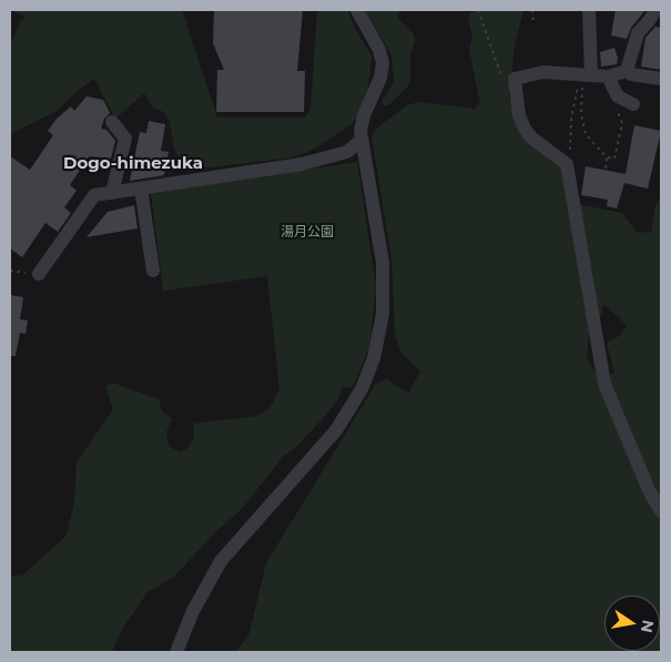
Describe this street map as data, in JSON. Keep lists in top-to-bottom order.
{
  "districts": ["Dogo-himezuka"],
  "parks": ["湯月公園"],
  "north": "right"
}
